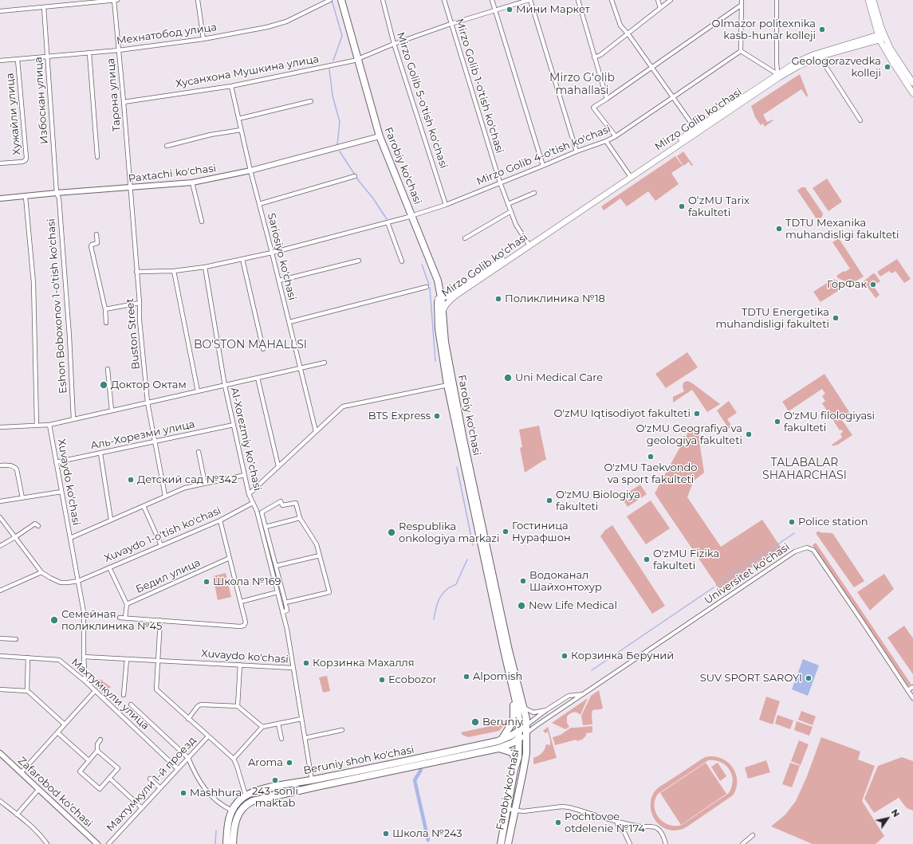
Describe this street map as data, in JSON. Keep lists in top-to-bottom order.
{
  "streets": {
    "main road": ["Mirzo Golib ko'chasi", "Farobiy ko'chasi", "Beruniy shoh ko'chasi"],
    "street": [
      "Мехнатобод улица",
      "Хусанхона Мушкина улица",
      "Mirzo Golib 1-o'tish ko'chasi",
      "Тарона улица",
      "Избоскан улица",
      "Mirzo Golib 5-o'tish ko'chasi",
      "Хужайли улица",
      "Mirzo Golib 4-o'tish ko'chasi",
      "Paxtachi ko'chasi",
      "Sariosiyo ko'chasi",
      "Eshon Boboxonov 1-o'tish ko'chasi",
      "Buston Street",
      "Аль-Хорезми улица",
      "Al-Xorezmiy ko'chasi",
      "Xuvaydo ko'chasi",
      "Xuvaydo 1-o'tish ko'chasi",
      "Universitet ko'chasi",
      "Бедил улица",
      "Махтумкули улица",
      "Махтумкули 1-й проезд",
      "Zafarobod ko'chasi"
    ]
  },
  "crossings": [
    ["Мехнатобод улица", "Тарона улица"],
    ["Мехнатобод улица", "Избоскан улица"],
    ["Мехнатобод улица", "Хужайли улица"],
    ["Хусанхона Мушкина улица", "Mirzo Golib 1-o'tish ko'chasi"],
    ["Хусанхона Мушкина улица", "Тарона улица"],
    ["Хусанхона Мушкина улица", "Mirzo Golib 5-o'tish ko'chasi"],
    ["Хусанхона Мушкина улица", "Farobiy ko'chasi"],
    ["Хусанхона Мушкина улица", "Sariosiyo ko'chasi"],
    ["Mirzo Golib 1-o'tish ko'chasi", "Mirzo Golib ko'chasi"],
    ["Mirzo Golib 1-o'tish ko'chasi", "Mirzo Golib 4-o'tish ko'chasi"],
    ["Тарона улица", "Paxtachi ko'chasi"],
    ["Тарона улица", "Buston Street"],
    ["Избоскан улица", "Paxtachi ko'chasi"],
    ["Избоскан улица", "Eshon Boboxonov 1-o'tish ko'chasi"],
    ["Mirzo Golib 5-o'tish ko'chasi", "Mirzo Golib 4-o'tish ko'chasi"],
    ["Mirzo Golib ko'chasi", "Farobiy ko'chasi"],
    ["Mirzo Golib 4-o'tish ko'chasi", "Farobiy ko'chasi"],
    ["Mirzo Golib 4-o'tish ko'chasi", "Sariosiyo ko'chasi"],
    ["Mirzo Golib 4-o'tish ko'chasi", "Buston Street"],
    ["Mirzo Golib 4-o'tish ko'chasi", "Al-Xorezmiy ko'chasi"],
    ["Farobiy ko'chasi", "Paxtachi ko'chasi"],
    ["Farobiy ko'chasi", "Universitet ko'chasi"],
    ["Farobiy ko'chasi", "Beruniy shoh ko'chasi"],
    ["Paxtachi ko'chasi", "Sariosiyo ko'chasi"],
    ["Paxtachi ko'chasi", "Eshon Boboxonov 1-o'tish ko'chasi"],
    ["Paxtachi ko'chasi", "Buston Street"],
    ["Buston Street", "Аль-Хорезми улица"],
    ["Аль-Хорезми улица", "Al-Xorezmiy ko'chasi"],
    ["Аль-Хорезми улица", "Xuvaydo ko'chasi"],
    ["Al-Xorezmiy ko'chasi", "Xuvaydo ko'chasi"],
    ["Al-Xorezmiy ko'chasi", "Xuvaydo 1-o'tish ko'chasi"],
    ["Xuvaydo ko'chasi", "Xuvaydo 1-o'tish ko'chasi"],
    ["Xuvaydo ko'chasi", "Махтумкули улица"],
    ["Xuvaydo ko'chasi", "Beruniy shoh ko'chasi"],
    ["Universitet ko'chasi", "Beruniy shoh ko'chasi"],
    ["Махтумкули улица", "Махтумкули 1-й проезд"]
  ],
  "districts": ["Mirzo Gʻolib mahallasi", "BO'STON MAHALLSI", "TALABALAR SHAHARCHASI"],
  "places": [
    "Мини Маркет",
    "Оlmazor politexnika kasb-hunar kolleji",
    "Geologorazvedka kolleji",
    "OʻzMU Tarix fakulteti",
    "TDTU Mexanika muhandisligi fakulteti",
    "ГорФак",
    "Поликлиника №18",
    "TDTU Energetika muhandisligi fakulteti",
    "Uni Medical Care",
    "Доктор Октам",
    "O'zMU Iqtisodiyot fakulteti",
    "BTS Express",
    "O'zMU filologiyasi fakulteti",
    "O'zMU Geografiya va geologiya fakulteti",
    "O'zMU Taekvondo va sport fakulteti",
    "Детский сад №342",
    "O'zMU Biologiya fakulteti",
    "Police station",
    "Гостиница Нурафшон",
    "Respublika onkologiya markazi",
    "O'zMU Fizika fakulteti",
    "Водоканал Шайхонтохур",
    "Школа №169",
    "New Life Medical",
    "Семейная поликлиника №45",
    "Корзинка Беруний",
    "Корзинка Махалля",
    "Alpomish",
    "SUV SPORT SAROYI",
    "Ecobozor",
    "Beruniy",
    "Aroma",
    "243-sonli maktab",
    "Mashhura",
    "Pochtovoe otdelenie №174",
    "Школа №243"
  ],
  "north": "top right"
}
